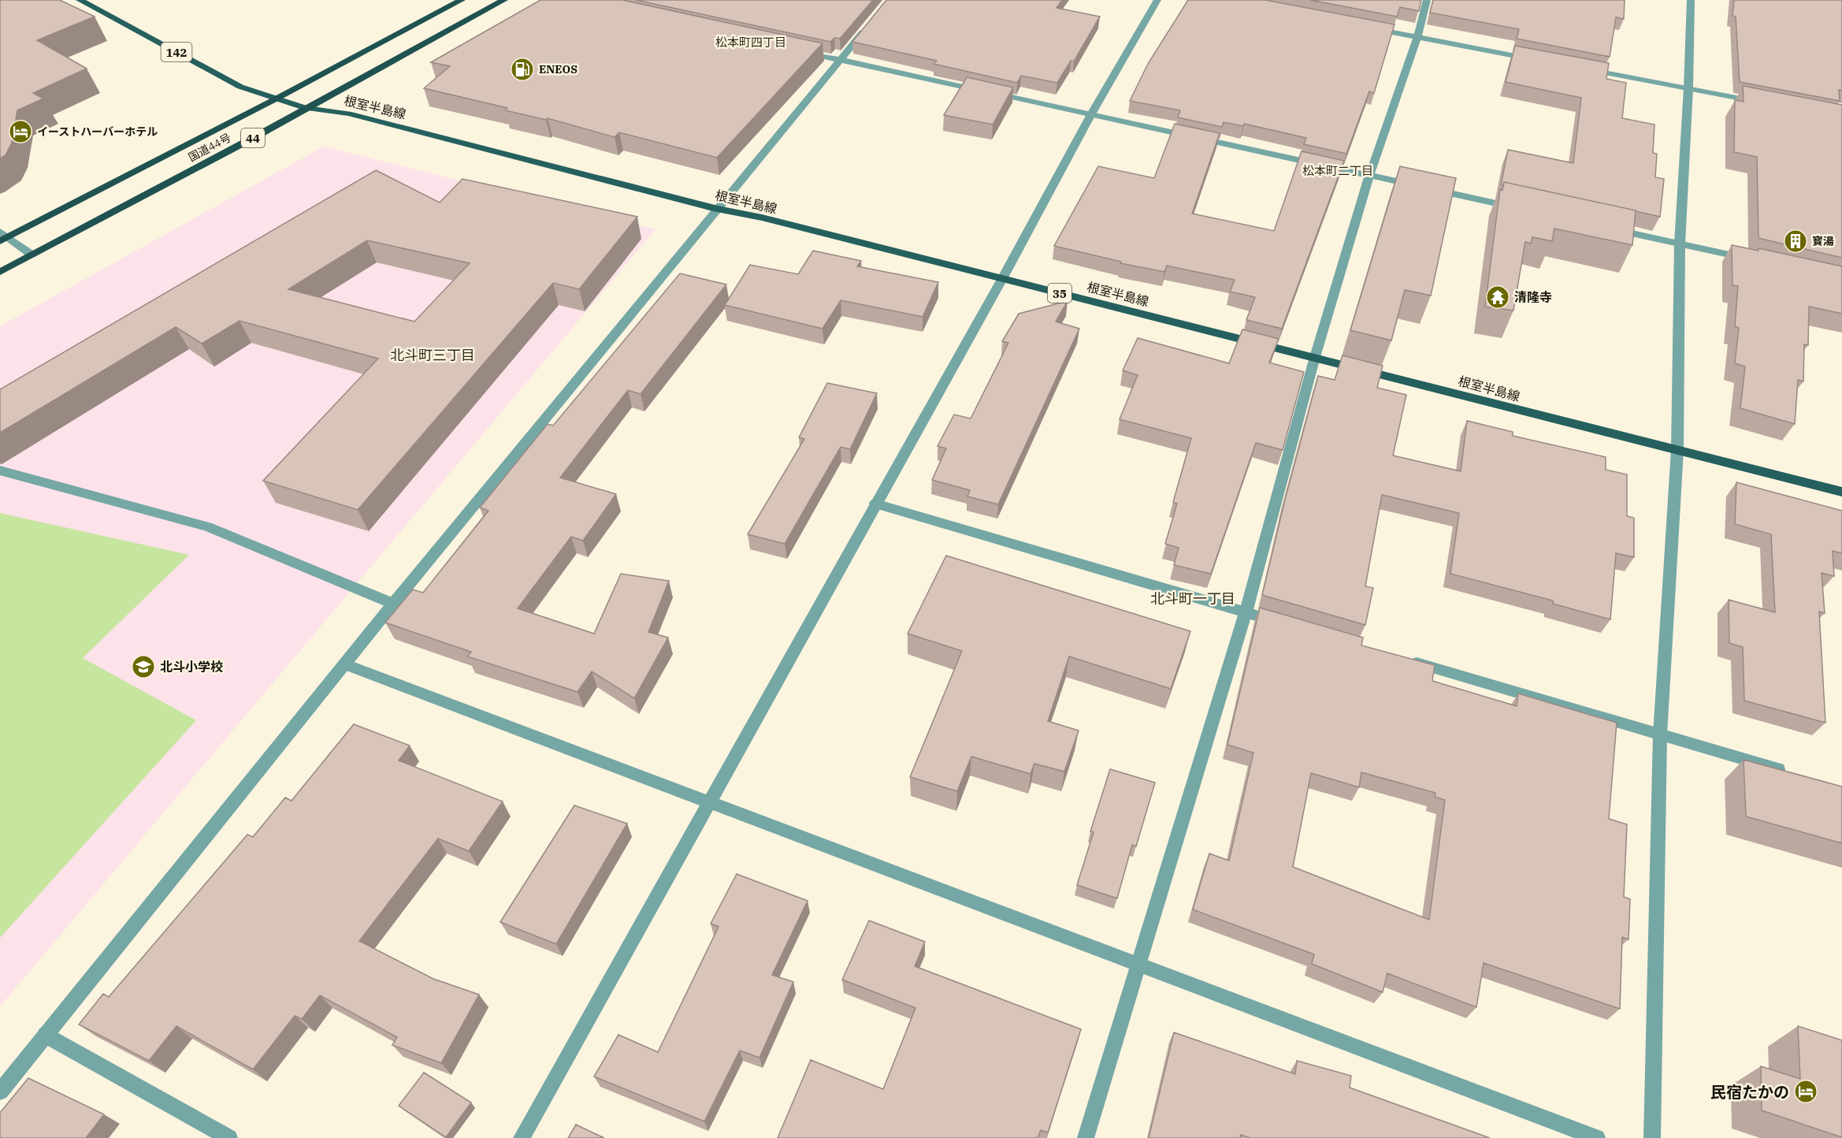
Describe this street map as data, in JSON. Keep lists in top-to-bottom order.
{
  "streets": {
    "highway": ["44", "国道44号"],
    "main road": ["142", "根室半島線", "35"]
  },
  "crossings": [
    ["142", "根室半島線"],
    ["142", "国道44号"],
    ["根室半島線", "国道44号"]
  ],
  "districts": [
    "松本町四丁目",
    "松本町二丁目",
    "北斗町三丁目",
    "北斗町一丁目"
  ],
  "places": {
    "fuel station": ["ENEOS"],
    "hotel": ["イーストハーバーホテル", "民宿たかの"],
    "building": ["寳湯"],
    "temple": ["清隆寺"],
    "school or university": ["北斗小学校"]
  }
}
